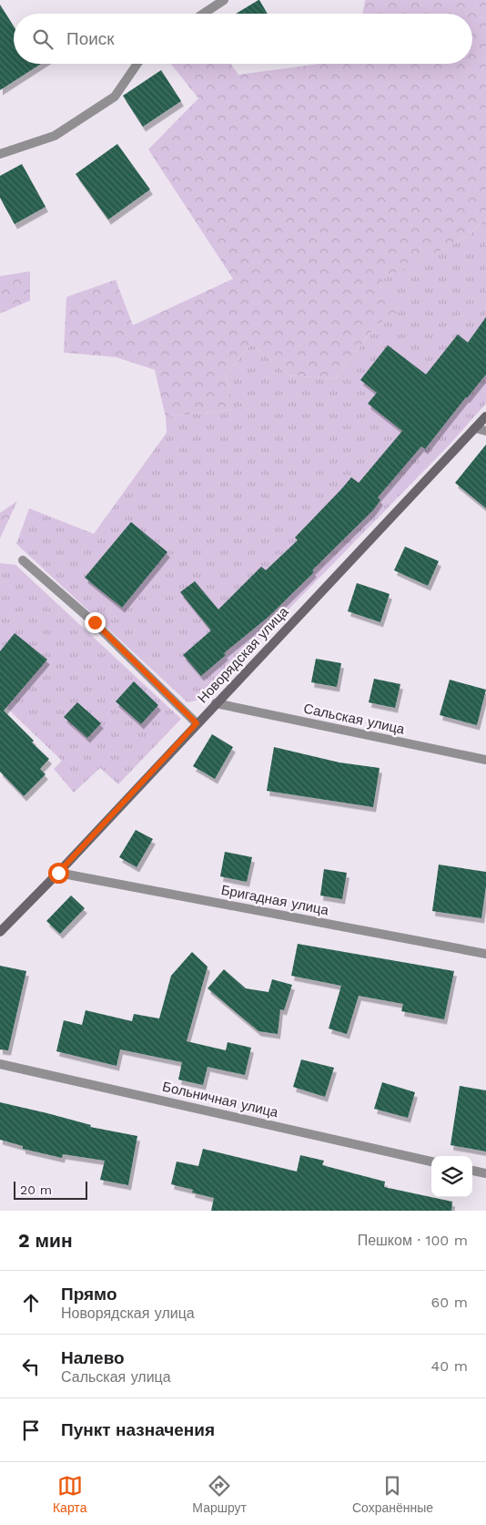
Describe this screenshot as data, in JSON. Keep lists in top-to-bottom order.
{
  "streets": {
    "street": [
      "Новорядская улица",
      "Сальская улица",
      "Бригадная улица",
      "Больничная улица"
    ]
  },
  "crossings": [
    ["Новорядская улица", "Сальская улица"],
    ["Новорядская улица", "Бригадная улица"]
  ],
  "scale_bar": "20 m",
  "page": {
    "search": "Поиск",
    "scale": "20 m",
    "heading": ["2 мин", "Пешком · 100 m"],
    "list": [
      ["Прямо", "Новорядская улица", "60 m"],
      ["Налево", "Сальская улица", "40 m"],
      "Пункт назначения"
    ],
    "nav": ["Карта", "Маршрут", "Сохранённые"]
  }
}
